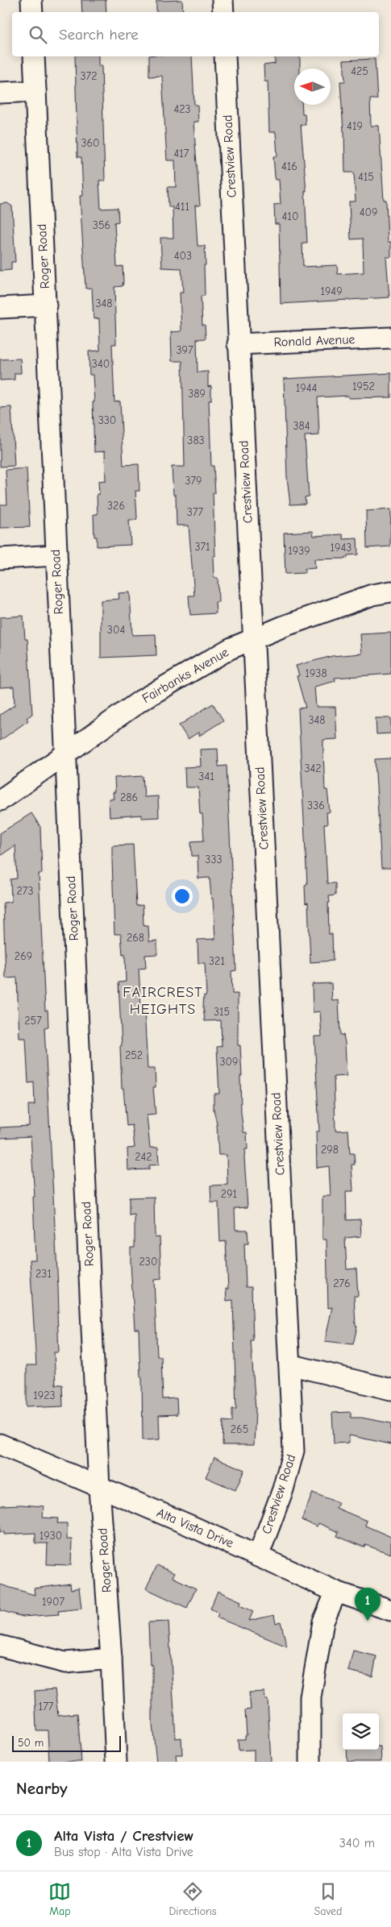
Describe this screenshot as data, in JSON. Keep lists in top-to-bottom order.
{
  "streets": {
    "street": [
      "Crestview Road",
      "Roger Road",
      "Ronald Avenue",
      "Fairbanks Avenue",
      "Alta Vista Drive"
    ]
  },
  "crossings": [
    ["Crestview Road", "Ronald Avenue"],
    ["Crestview Road", "Fairbanks Avenue"],
    ["Crestview Road", "Alta Vista Drive"],
    ["Roger Road", "Fairbanks Avenue"],
    ["Roger Road", "Alta Vista Drive"]
  ],
  "districts": ["FAIRCREST HEIGHTS"],
  "house_numbers": [
    "425",
    "372",
    "423",
    "419",
    "360",
    "417",
    "416",
    "415",
    "411",
    "409",
    "410",
    "356",
    "403",
    "1949",
    "348",
    "397",
    "340",
    "1952",
    "1944",
    "389",
    "330",
    "384",
    "383",
    "379",
    "326",
    "377",
    "371",
    "1943",
    "1939",
    "304",
    "1938",
    "348",
    "342",
    "341",
    "286",
    "336",
    "333",
    "273",
    "268",
    "269",
    "321",
    "315",
    "257",
    "252",
    "309",
    "298",
    "242",
    "291",
    "230",
    "231",
    "276",
    "1923",
    "265",
    "1930",
    "1907",
    "177"
  ],
  "scale_bar": "50 m",
  "north": "left",
  "page": {
    "search": "Search here",
    "pins": "1",
    "scale": "50 m",
    "heading": "Nearby",
    "list": [
      {
        "mark": "1",
        "name": "Alta Vista / Crestview",
        "note": "Bus stop · Alta Vista Drive",
        "value": "340 m"
      }
    ],
    "nav": ["Map", "Directions", "Saved"]
  }
}
